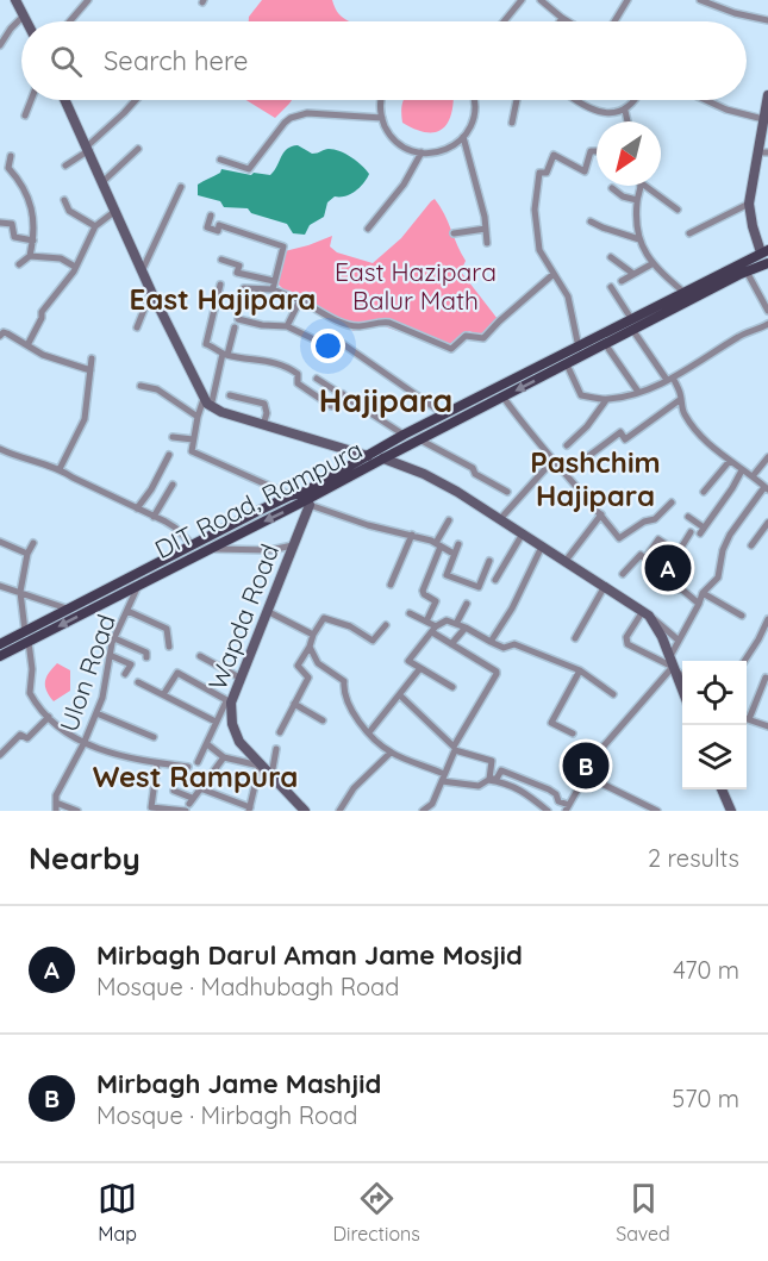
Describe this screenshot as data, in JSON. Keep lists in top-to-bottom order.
{
  "streets": {
    "main road": ["DIT Road, Rampura"],
    "street": ["Wapda Road", "Ulon Road"]
  },
  "crossings": [
    ["DIT Road, Rampura", "Wapda Road"],
    ["DIT Road, Rampura", "Ulon Road"]
  ],
  "districts": [
    "East Hajipara",
    "Hajipara",
    "Pashchim Hajipara",
    "West Rampura"
  ],
  "parks": ["East Hazipara Balur Math"],
  "north": "bottom left",
  "page": {
    "search": "Search here",
    "pins": ["A", "B"],
    "heading": ["Nearby", "2 results"],
    "list": [
      {
        "mark": "A",
        "name": "Mirbagh Darul Aman Jame Mosjid",
        "note": "Mosque · Madhubagh Road",
        "value": "470 m"
      },
      {
        "mark": "B",
        "name": "Mirbagh Jame Mashjid",
        "note": "Mosque · Mirbagh Road",
        "value": "570 m"
      }
    ],
    "nav": ["Map", "Directions", "Saved"]
  }
}
